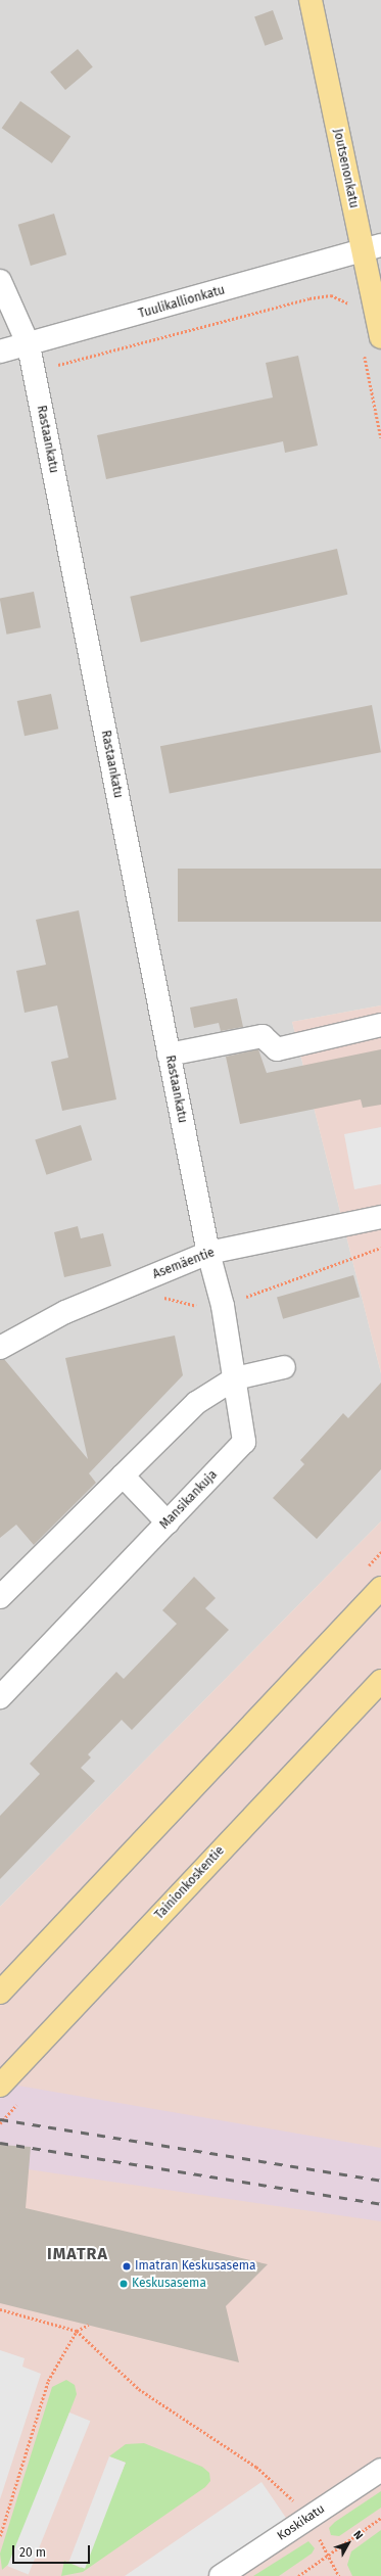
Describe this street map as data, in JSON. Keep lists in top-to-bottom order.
{
  "streets": {
    "main road": ["Joutsenonkatu", "Tainionkoskentie"],
    "street": [
      "Tuulikallionkatu",
      "Rastaankatu",
      "Asemäentie",
      "Mansikankuja",
      "Koskikatu"
    ]
  },
  "crossings": [
    ["Joutsenonkatu", "Tuulikallionkatu"],
    ["Tuulikallionkatu", "Rastaankatu"],
    ["Rastaankatu", "Asemäentie"],
    ["Rastaankatu", "Mansikankuja"],
    ["Asemäentie", "Mansikankuja"]
  ],
  "districts": ["IMATRA"],
  "places": ["Imatran Keskusasema", "Keskusasema"],
  "scale_bar": "20 m",
  "north": "top right"
}
